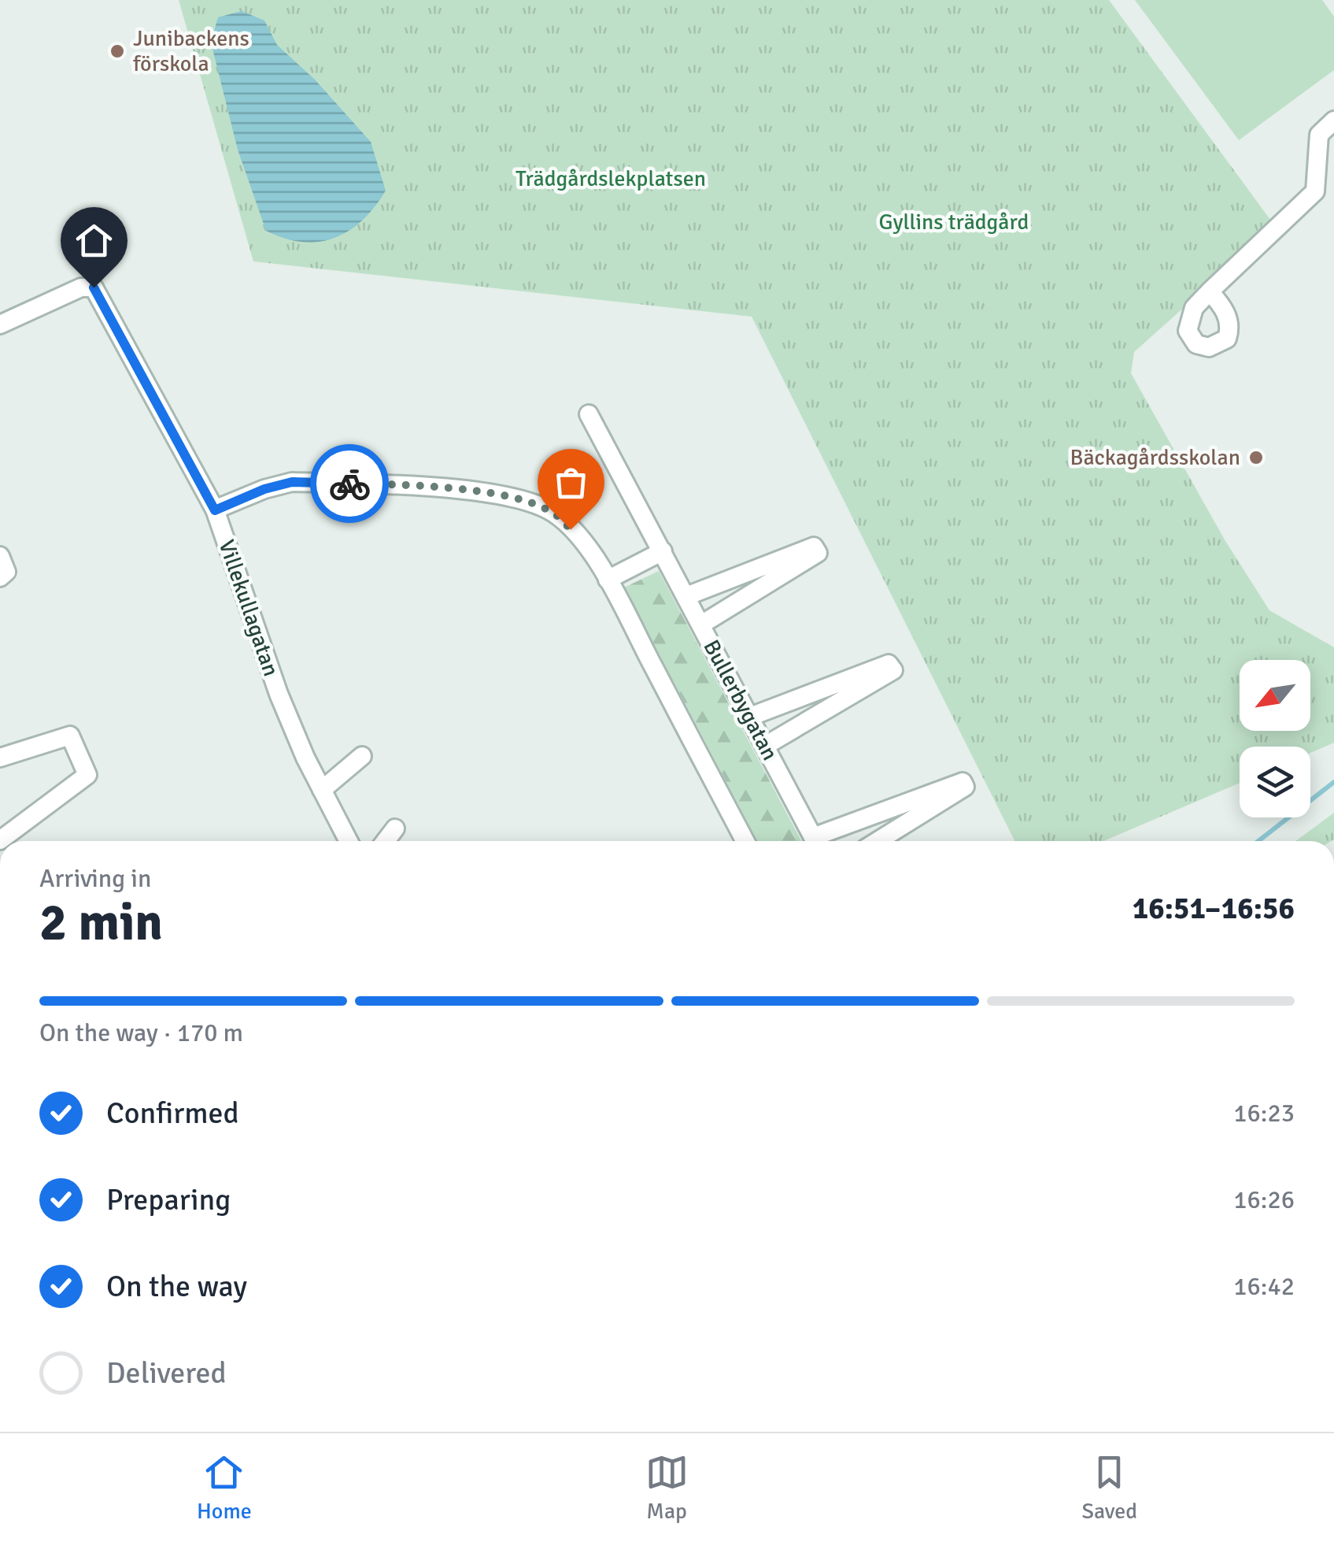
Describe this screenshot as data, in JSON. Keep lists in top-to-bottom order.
{
  "streets": {
    "street": ["Villekullagatan", "Bullerbygatan"]
  },
  "parks": ["Trädgårdslekplatsen", "Gyllins trädgård"],
  "places": ["Junibackens förskola", "Bäckagårdsskolan"],
  "north": "bottom left",
  "page": {
    "heading": ["2 min", "Arriving in", "16:51–16:56"],
    "bar": "On the way · 170 m",
    "list": [
      ["Confirmed", "16:23"],
      ["Preparing", "16:26"],
      ["On the way", "16:42"],
      "Delivered"
    ],
    "tabs": ["Home", "Map", "Saved"]
  }
}
